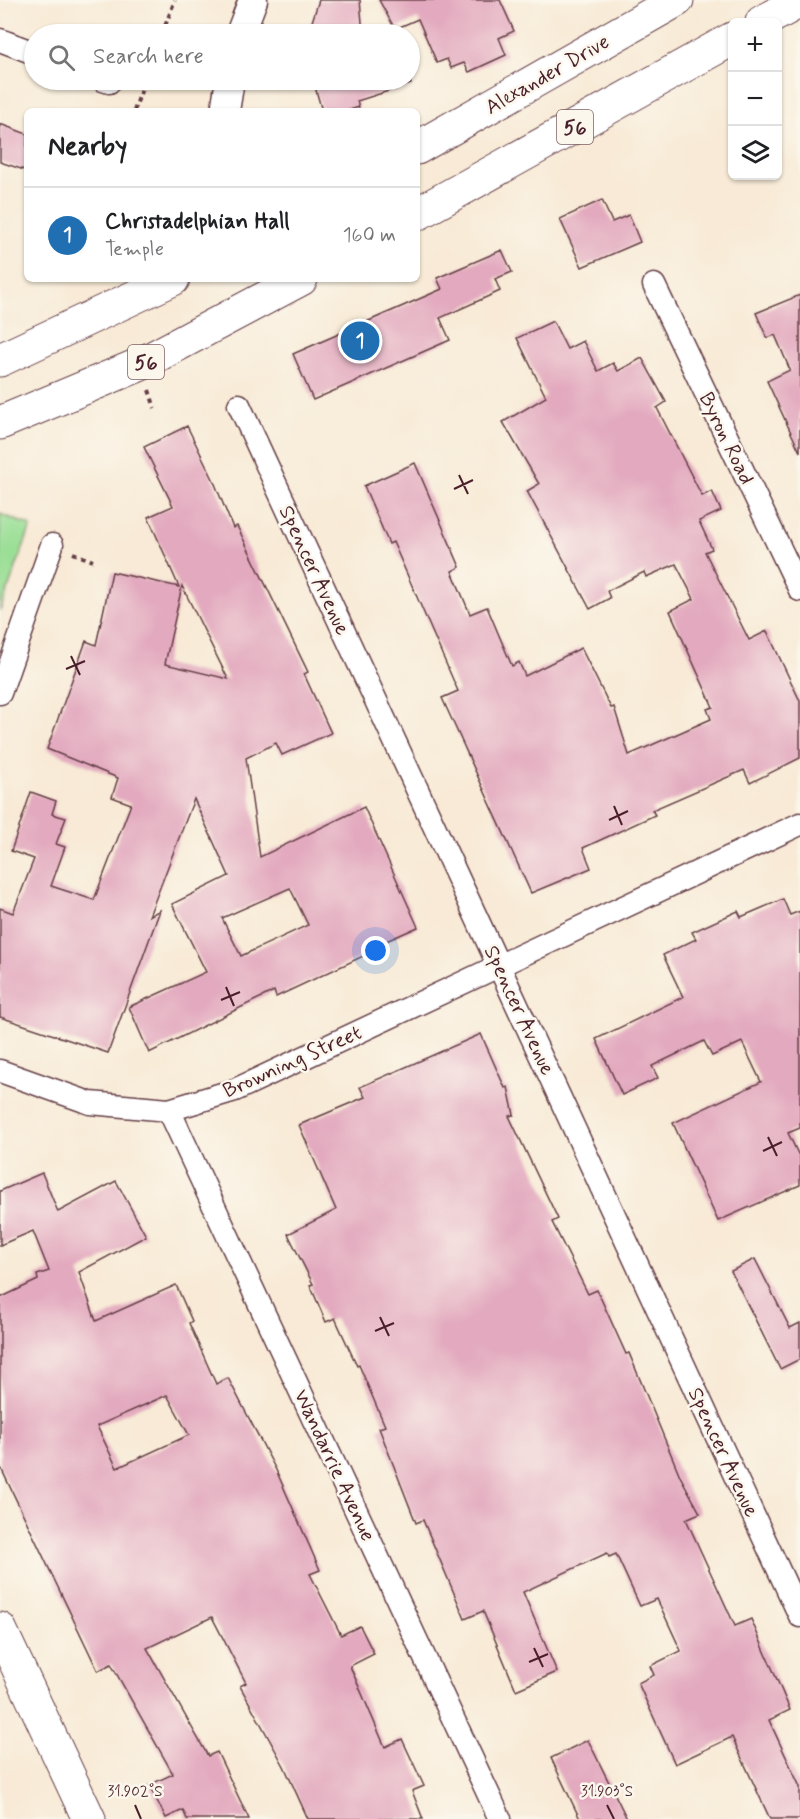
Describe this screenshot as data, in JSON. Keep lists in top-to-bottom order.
{
  "streets": {
    "main road": ["Alexander Drive", "56"],
    "street": [
      "Byron Road",
      "Spencer Avenue",
      "Browning Street",
      "Wandarrie Avenue"
    ]
  },
  "crossings": [
    ["Spencer Avenue", "Browning Street"],
    ["Browning Street", "Wandarrie Avenue"]
  ],
  "page": {
    "map_buttons": ["+", "−"],
    "search": "Search here",
    "heading": "Nearby",
    "list": [
      {
        "mark": "1",
        "name": "Christadelphian Hall",
        "note": "Temple",
        "value": "160 m"
      }
    ],
    "pins": "1"
  },
  "coordinates": ["31.902°S", "31.903°S"]
}
